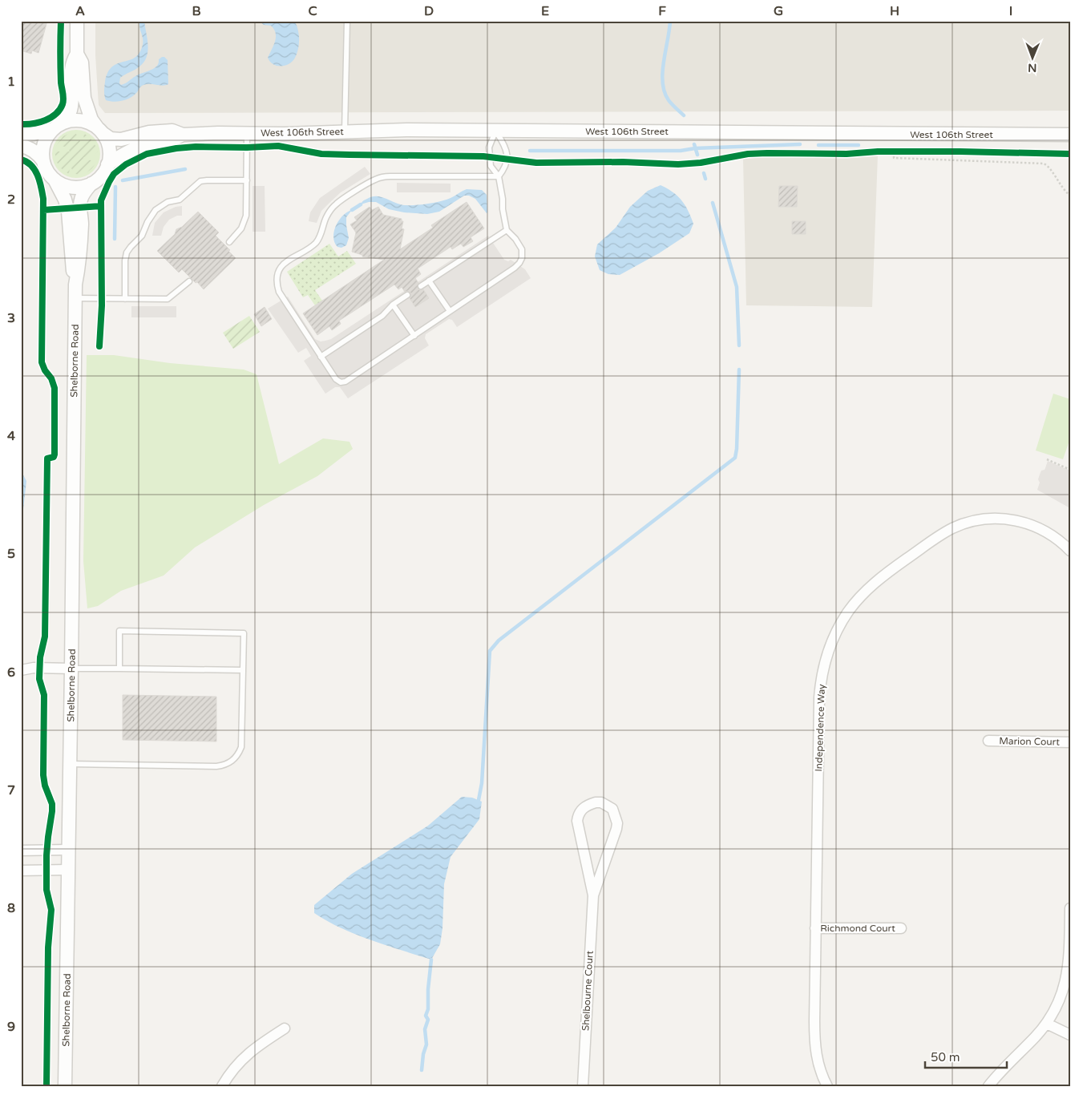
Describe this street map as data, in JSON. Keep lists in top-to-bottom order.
{
  "streets": {
    "street": [
      "West 106th Street",
      "Shelborne Road",
      "Independence Way",
      "Marion Court",
      "Richmond Court",
      "Shelbourne Court"
    ]
  },
  "crossings": [
    ["West 106th Street", "Shelborne Road"],
    ["Independence Way", "Richmond Court"]
  ],
  "scale_bar": "50 m",
  "north": "bottom",
  "grid": {
    "columns": [
      "A",
      "B",
      "C",
      "D",
      "E",
      "F",
      "G",
      "H",
      "I"
    ],
    "rows": [
      "1",
      "2",
      "3",
      "4",
      "5",
      "6",
      "7",
      "8",
      "9"
    ]
  }
}
